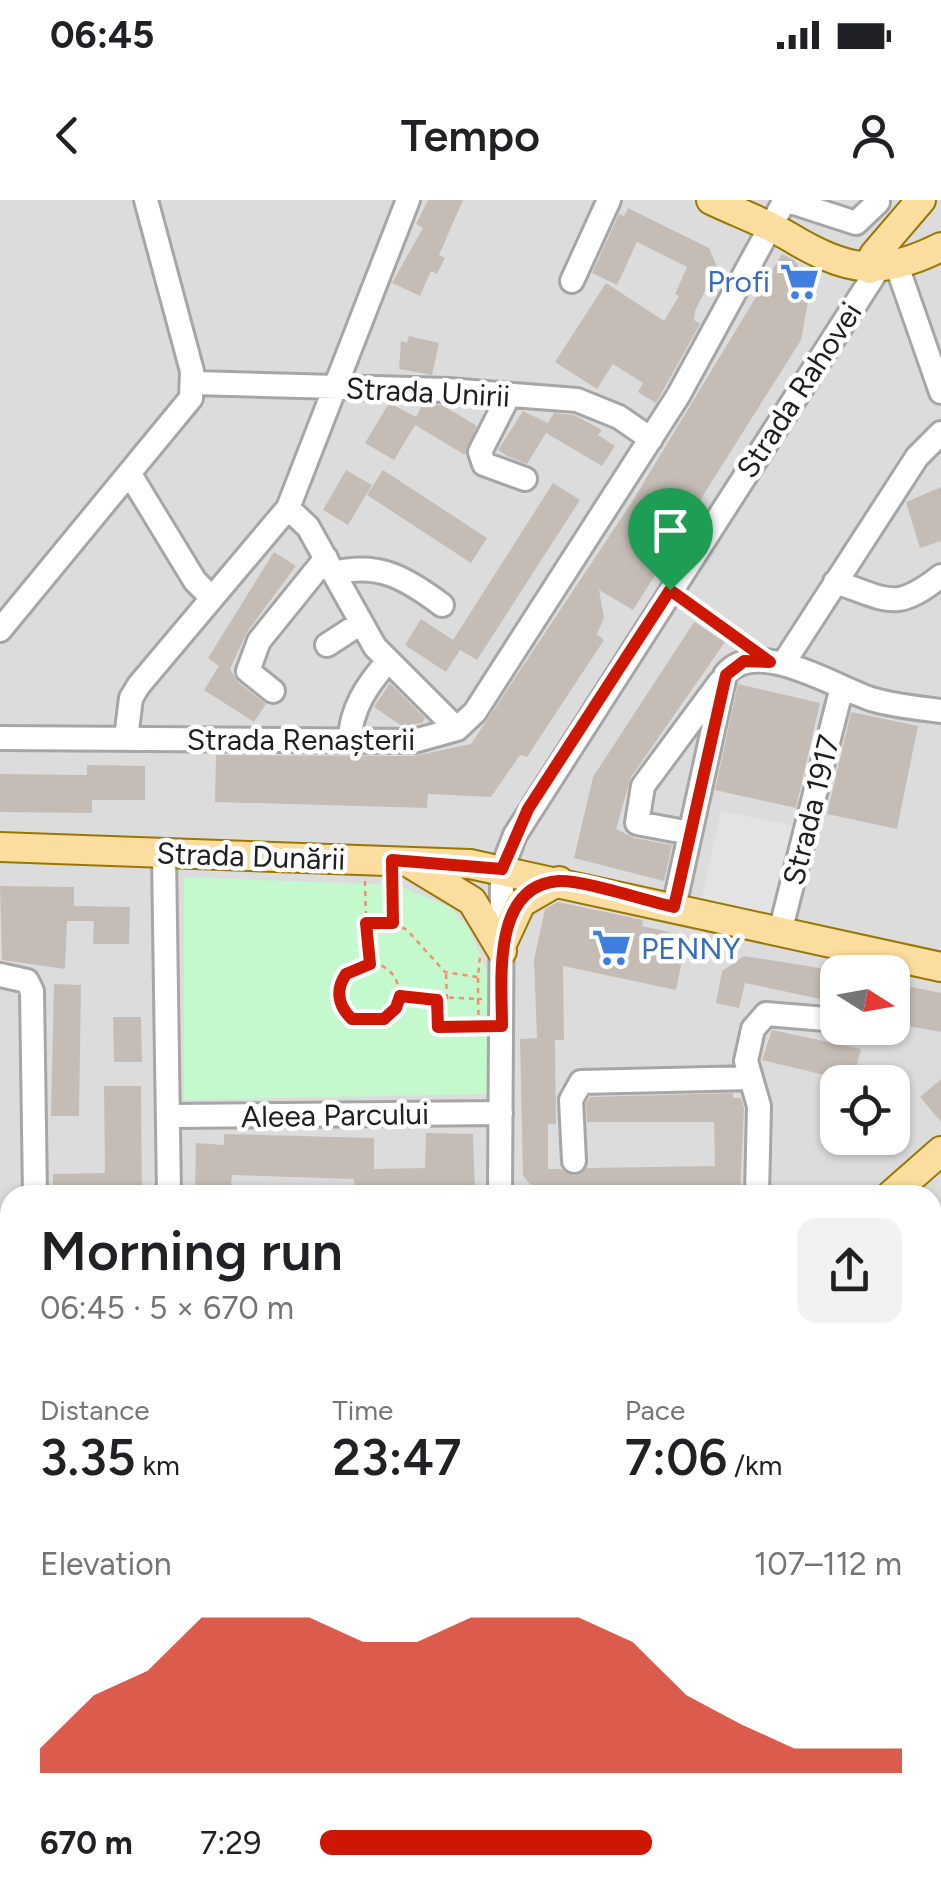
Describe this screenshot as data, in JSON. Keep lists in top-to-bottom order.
{
  "streets": {
    "main road": ["Strada Dunării"],
    "street": [
      "Strada Rahovei",
      "Strada Unirii",
      "Strada Renașterii",
      "Strada 1917",
      "Aleea Parcului"
    ]
  },
  "crossings": [
    ["Strada Rahovei", "Strada Dunării"],
    ["Strada Unirii", "Strada Renașterii"],
    ["Strada 1917", "Strada Dunării"]
  ],
  "places": {
    "supermarket": ["Profi", "PENNY"]
  },
  "north": "right",
  "page": {
    "status": "06:45",
    "header": "Tempo",
    "heading": ["Morning run", "06:45 · 5 × 670 m"],
    "stats": [
      ["Distance", "3.35 km"],
      ["Time", "23:47"],
      ["Pace", "7:06 /km"]
    ],
    "chart": ["Elevation", "107–112 m"],
    "list": [
      {
        "name": "670 m",
        "note": "7:29"
      }
    ]
  }
}
